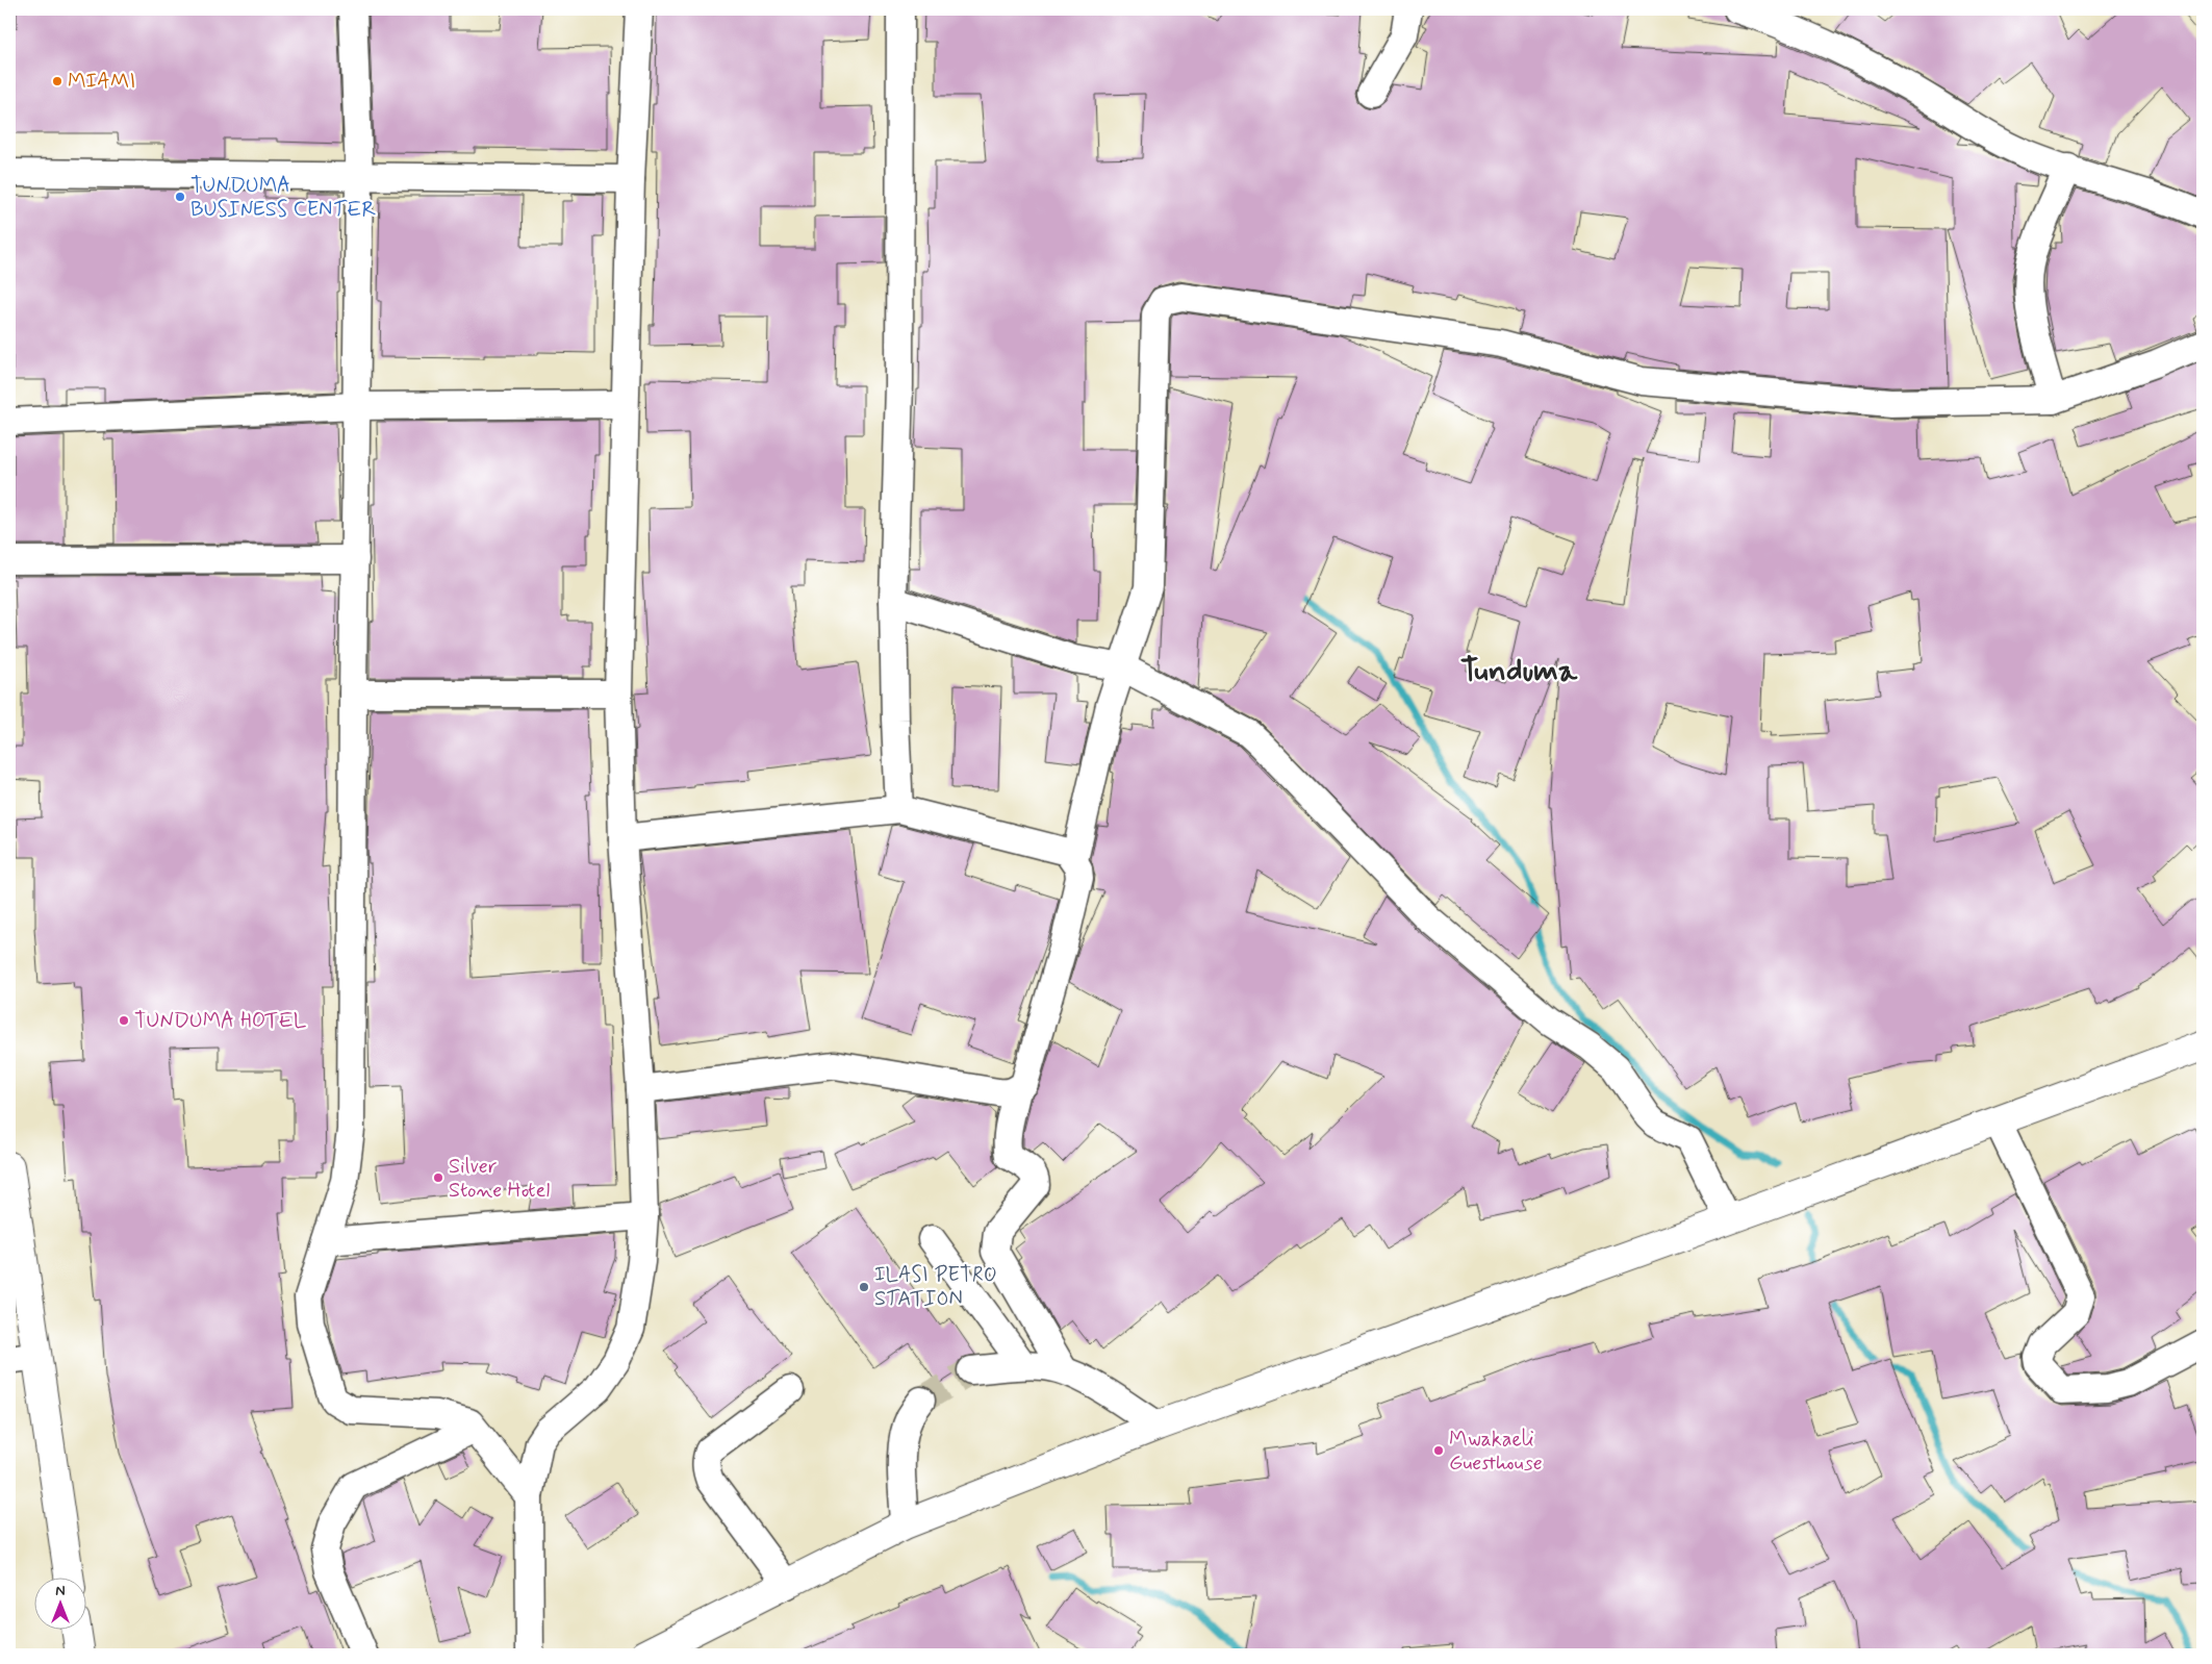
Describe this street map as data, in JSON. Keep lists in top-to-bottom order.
{
  "districts": ["Tunduma"],
  "places": [
    "MIAMI",
    "TUNDUMA BUSINESS CENTER",
    "TUNDUMA HOTEL",
    "Silver Stone Hotel",
    "ILASI PETRO STATION",
    "Mwakaeli Guesthouse"
  ],
  "north": "top"
}
